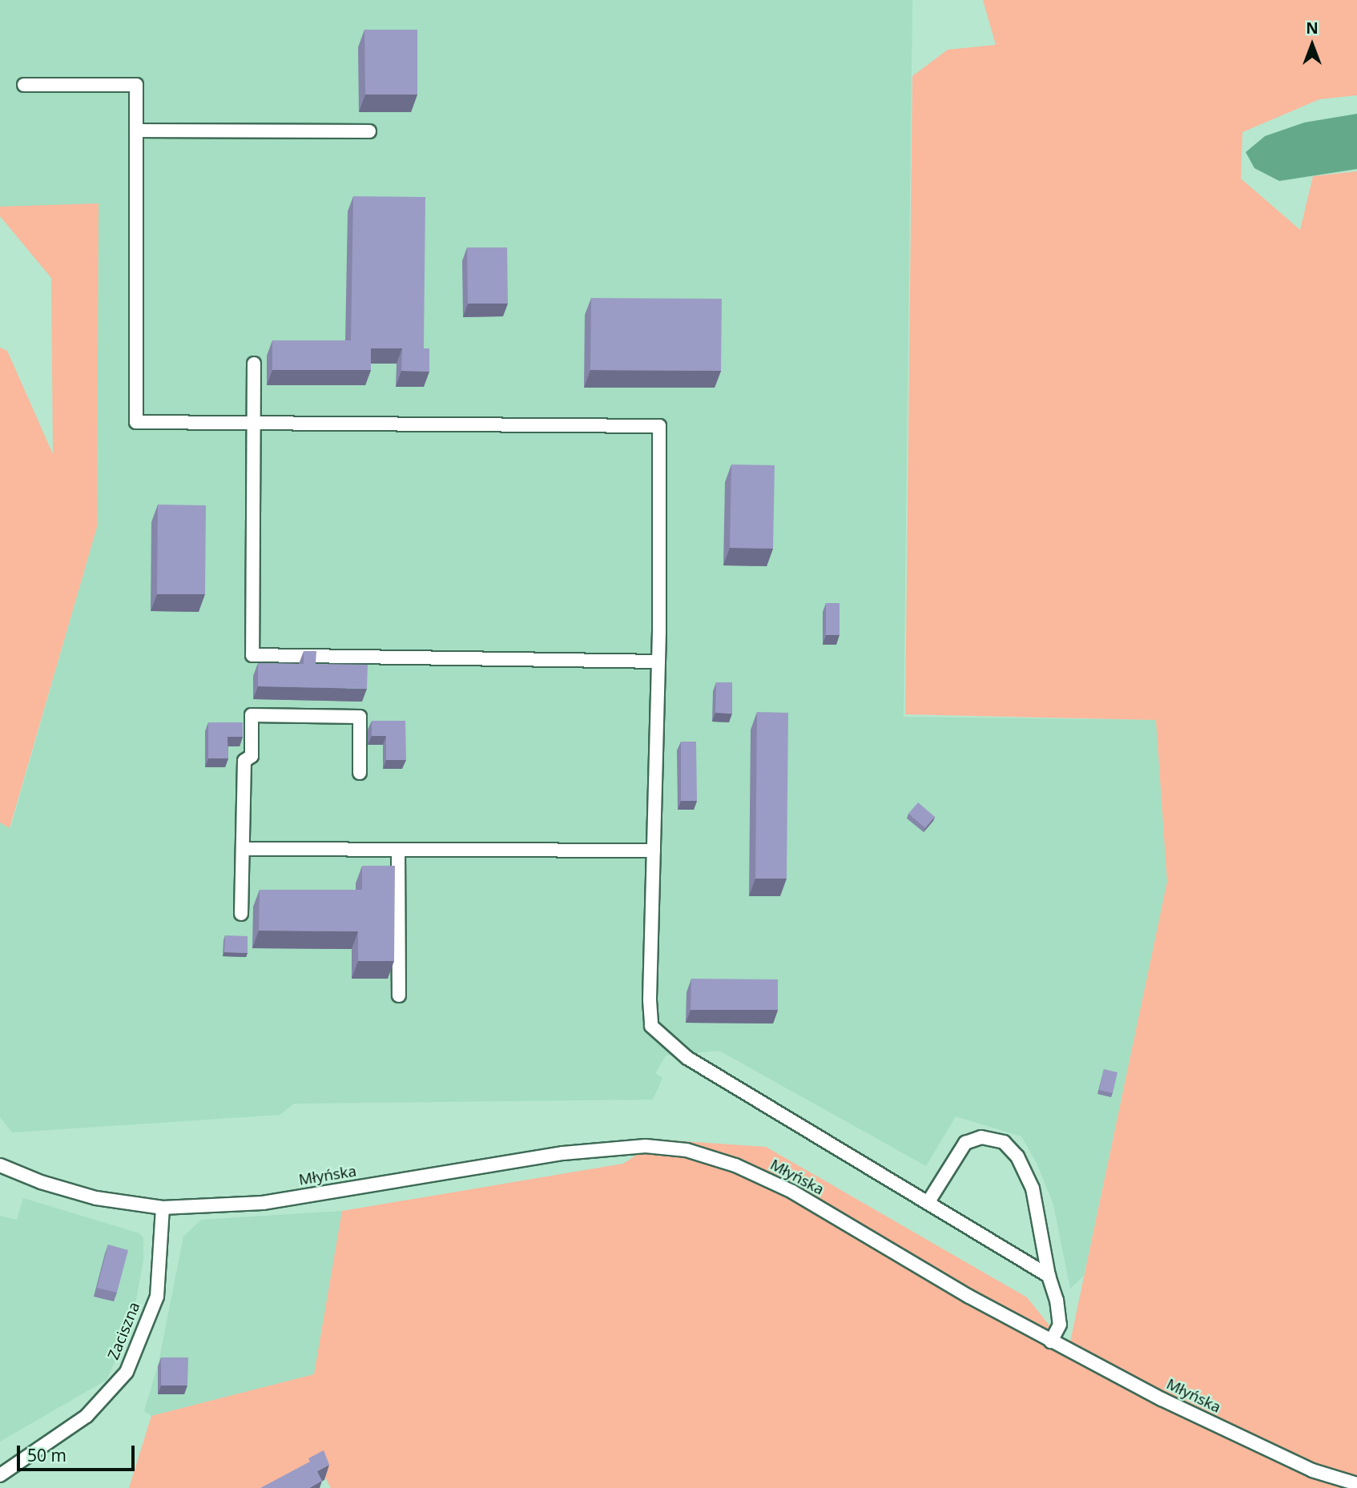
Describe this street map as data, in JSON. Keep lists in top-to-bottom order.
{
  "streets": {
    "street": ["Młyńska", "Zaciszna"]
  },
  "crossings": [
    ["Młyńska", "Zaciszna"]
  ],
  "scale_bar": "50 m",
  "north": "top"
}
